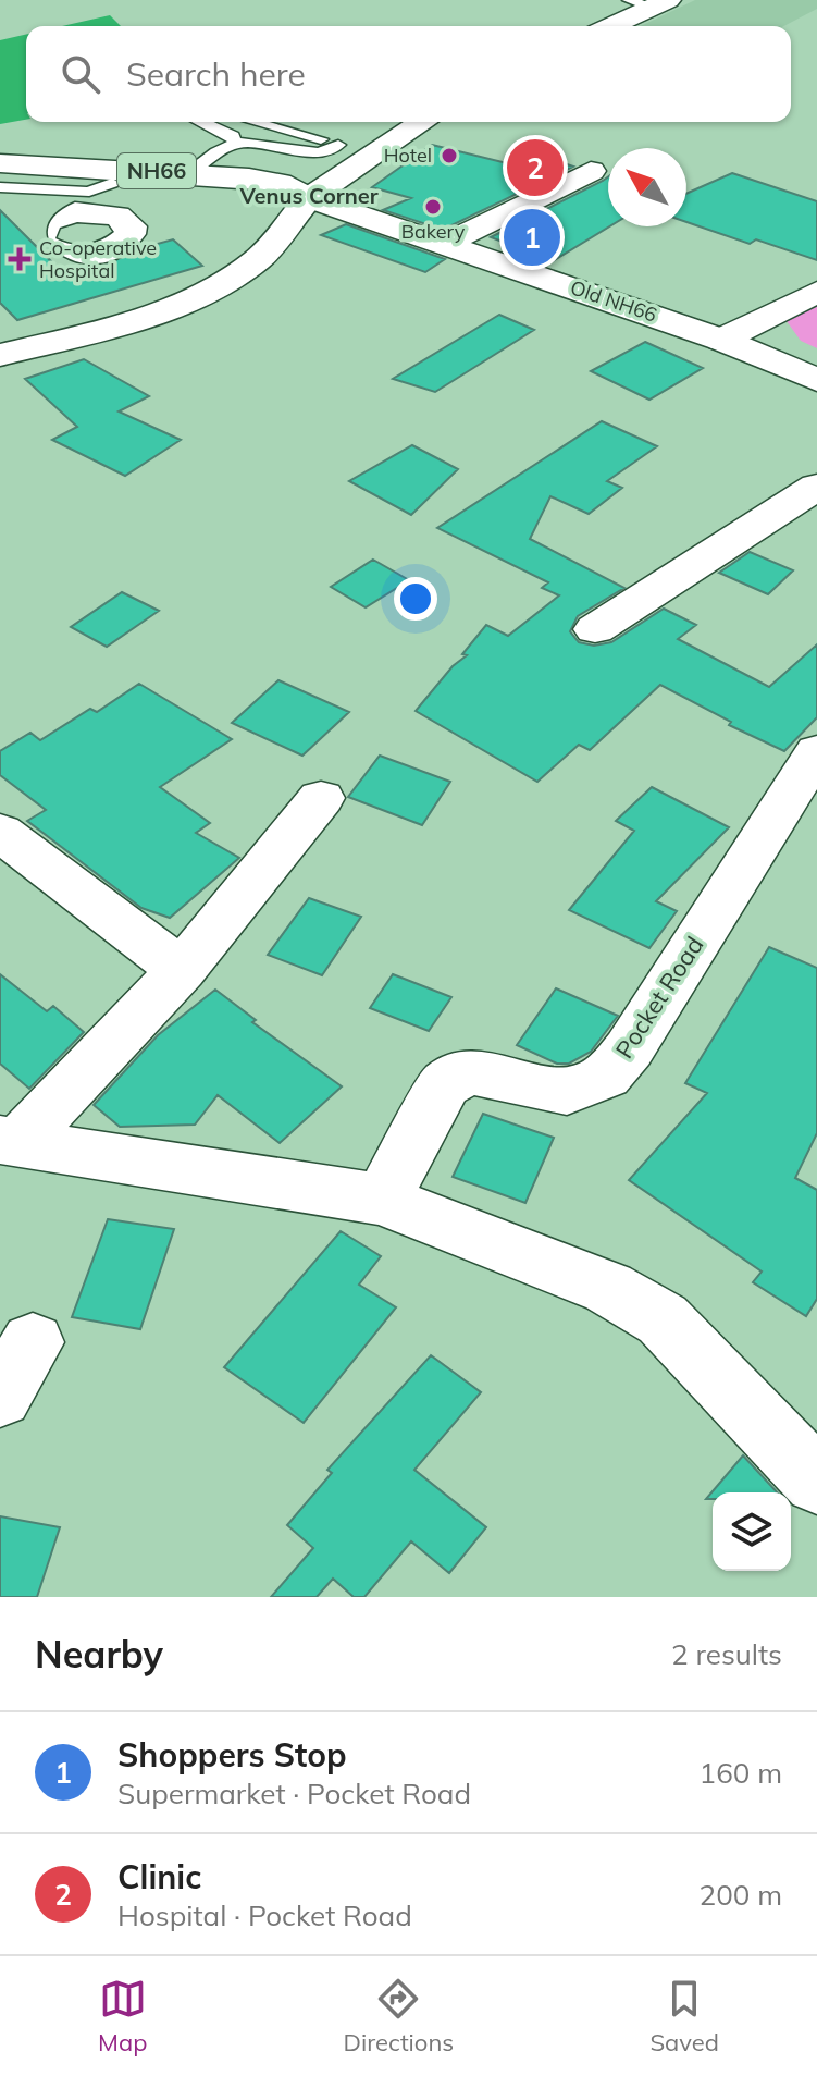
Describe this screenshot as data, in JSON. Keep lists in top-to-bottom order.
{
  "streets": {
    "street": ["NH66", "Old NH66", "Pocket Road"]
  },
  "districts": ["Venus Corner"],
  "places": {
    "other": ["Hotel", "Bakery"],
    "health": ["Co-operative Hospital"]
  },
  "north": "top left",
  "page": {
    "search": "Search here",
    "pins": ["2", "1"],
    "heading": ["Nearby", "2 results"],
    "list": [
      {
        "mark": "1",
        "name": "Shoppers Stop",
        "note": "Supermarket · Pocket Road",
        "value": "160 m"
      },
      {
        "mark": "2",
        "name": "Clinic",
        "note": "Hospital · Pocket Road",
        "value": "200 m"
      }
    ],
    "nav": ["Map", "Directions", "Saved"]
  }
}
